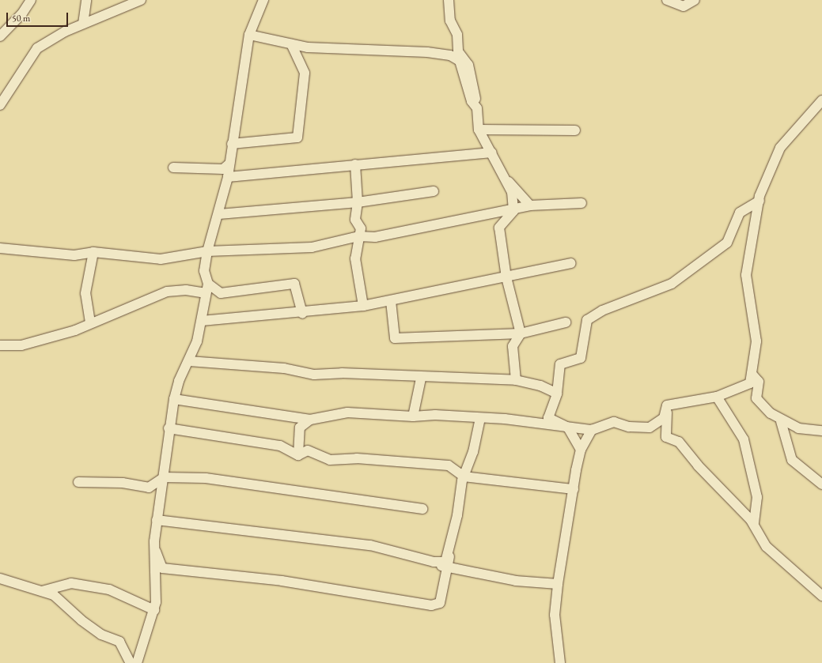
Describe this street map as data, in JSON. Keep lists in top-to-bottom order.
{
  "scale_bar": "50 m"
}
